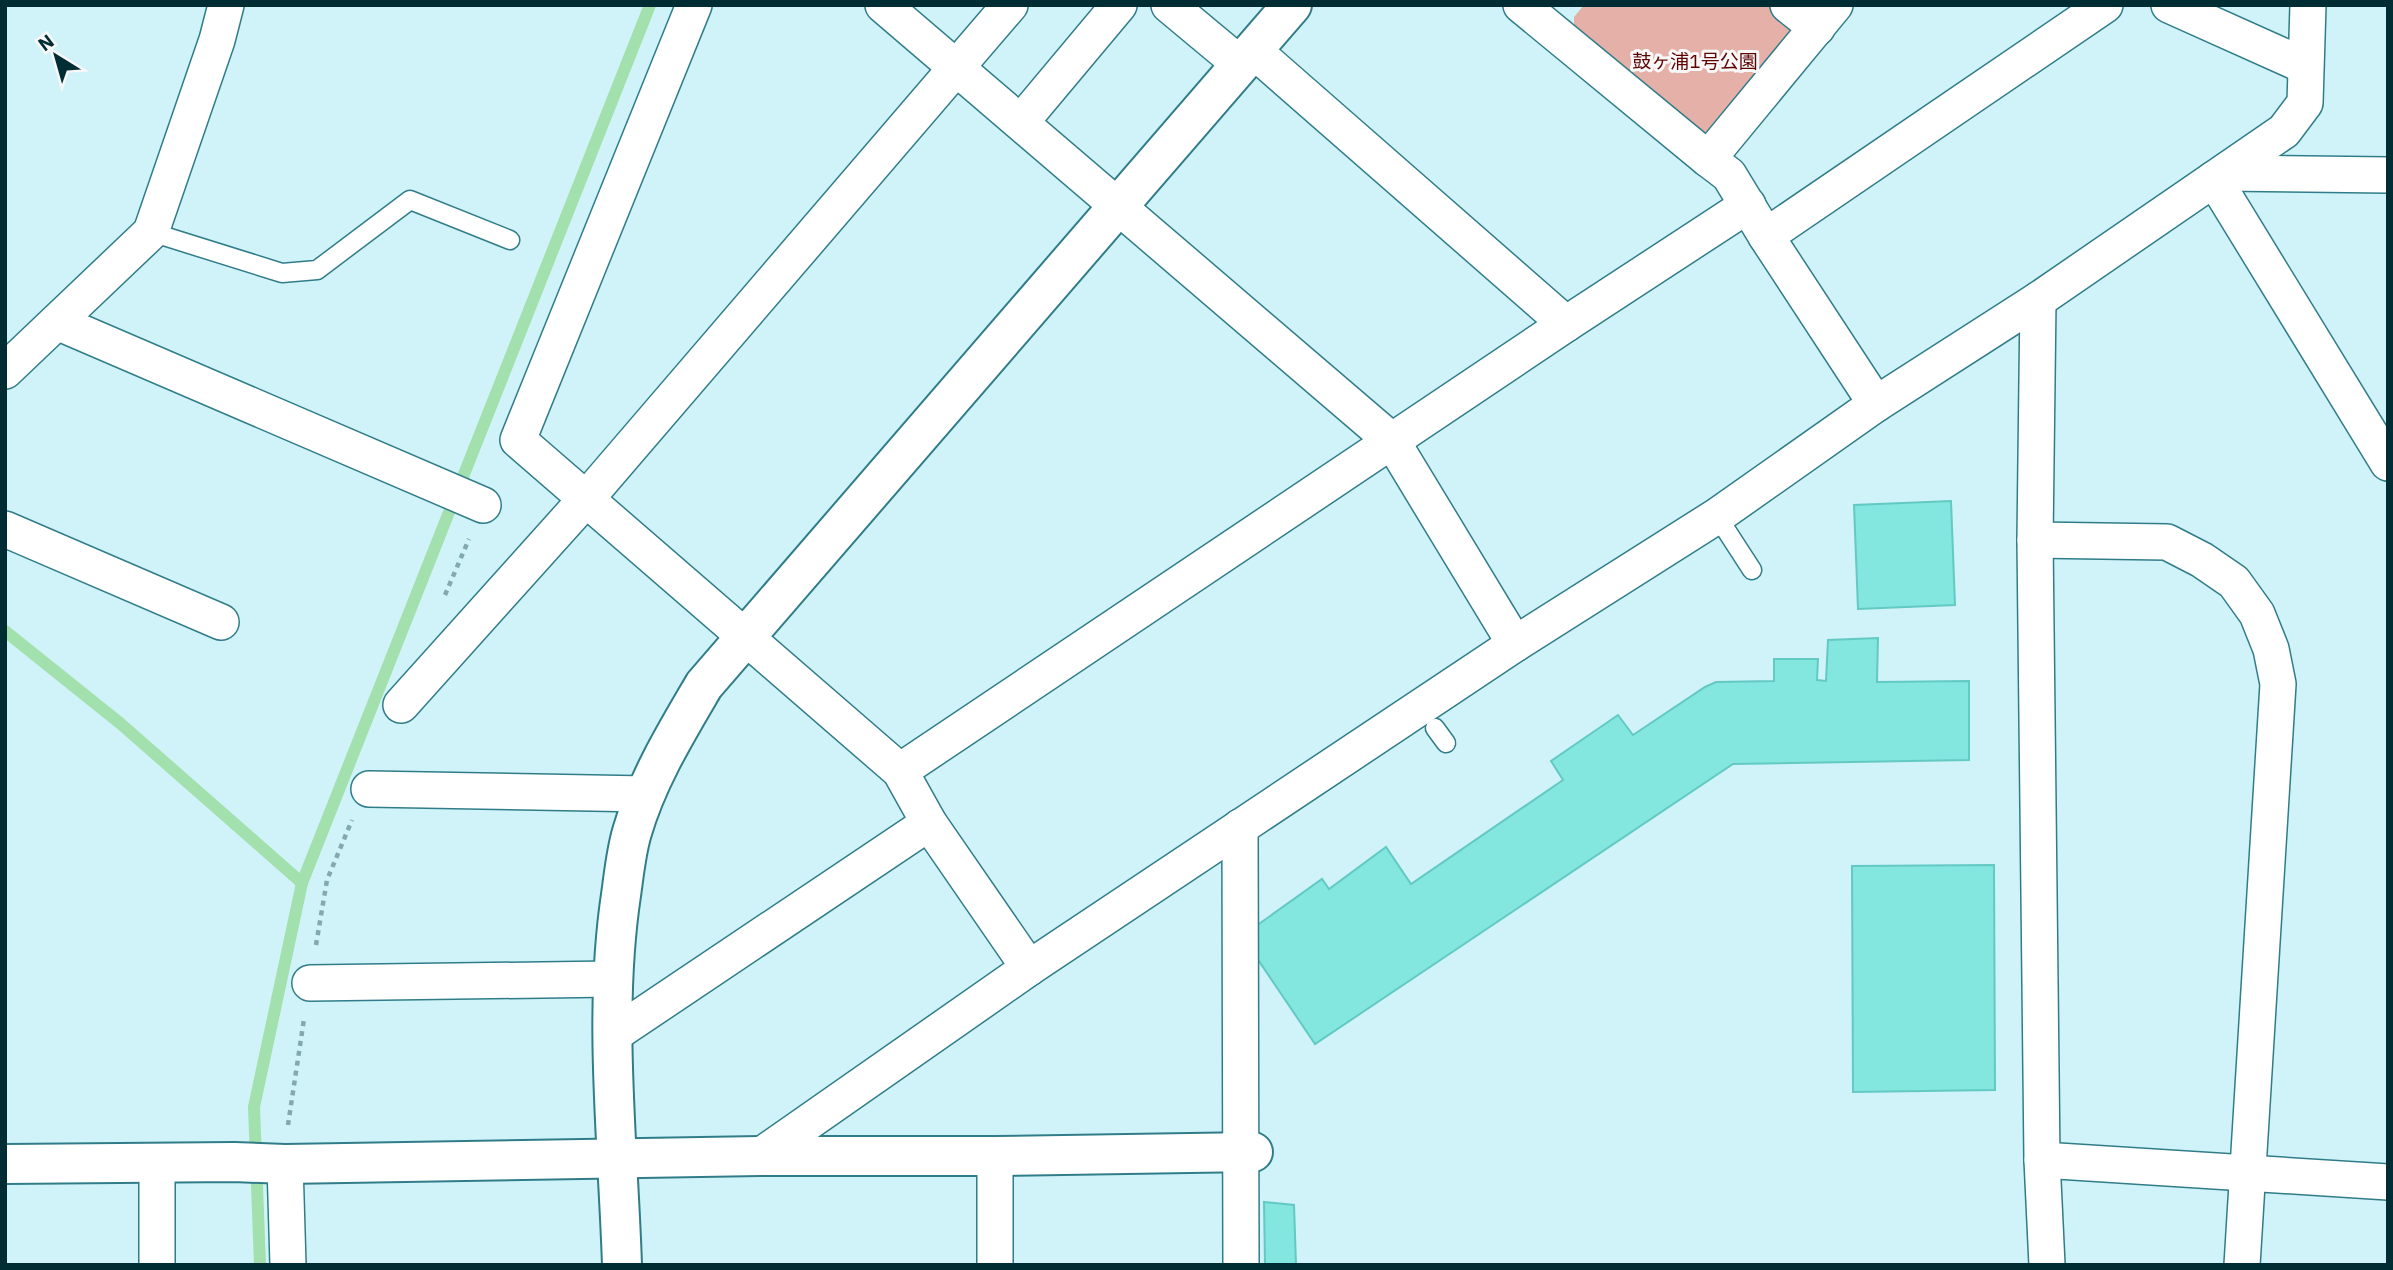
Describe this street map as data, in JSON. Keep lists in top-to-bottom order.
{
  "parks": ["鼓ヶ浦1号公園"],
  "north": "top left"
}
